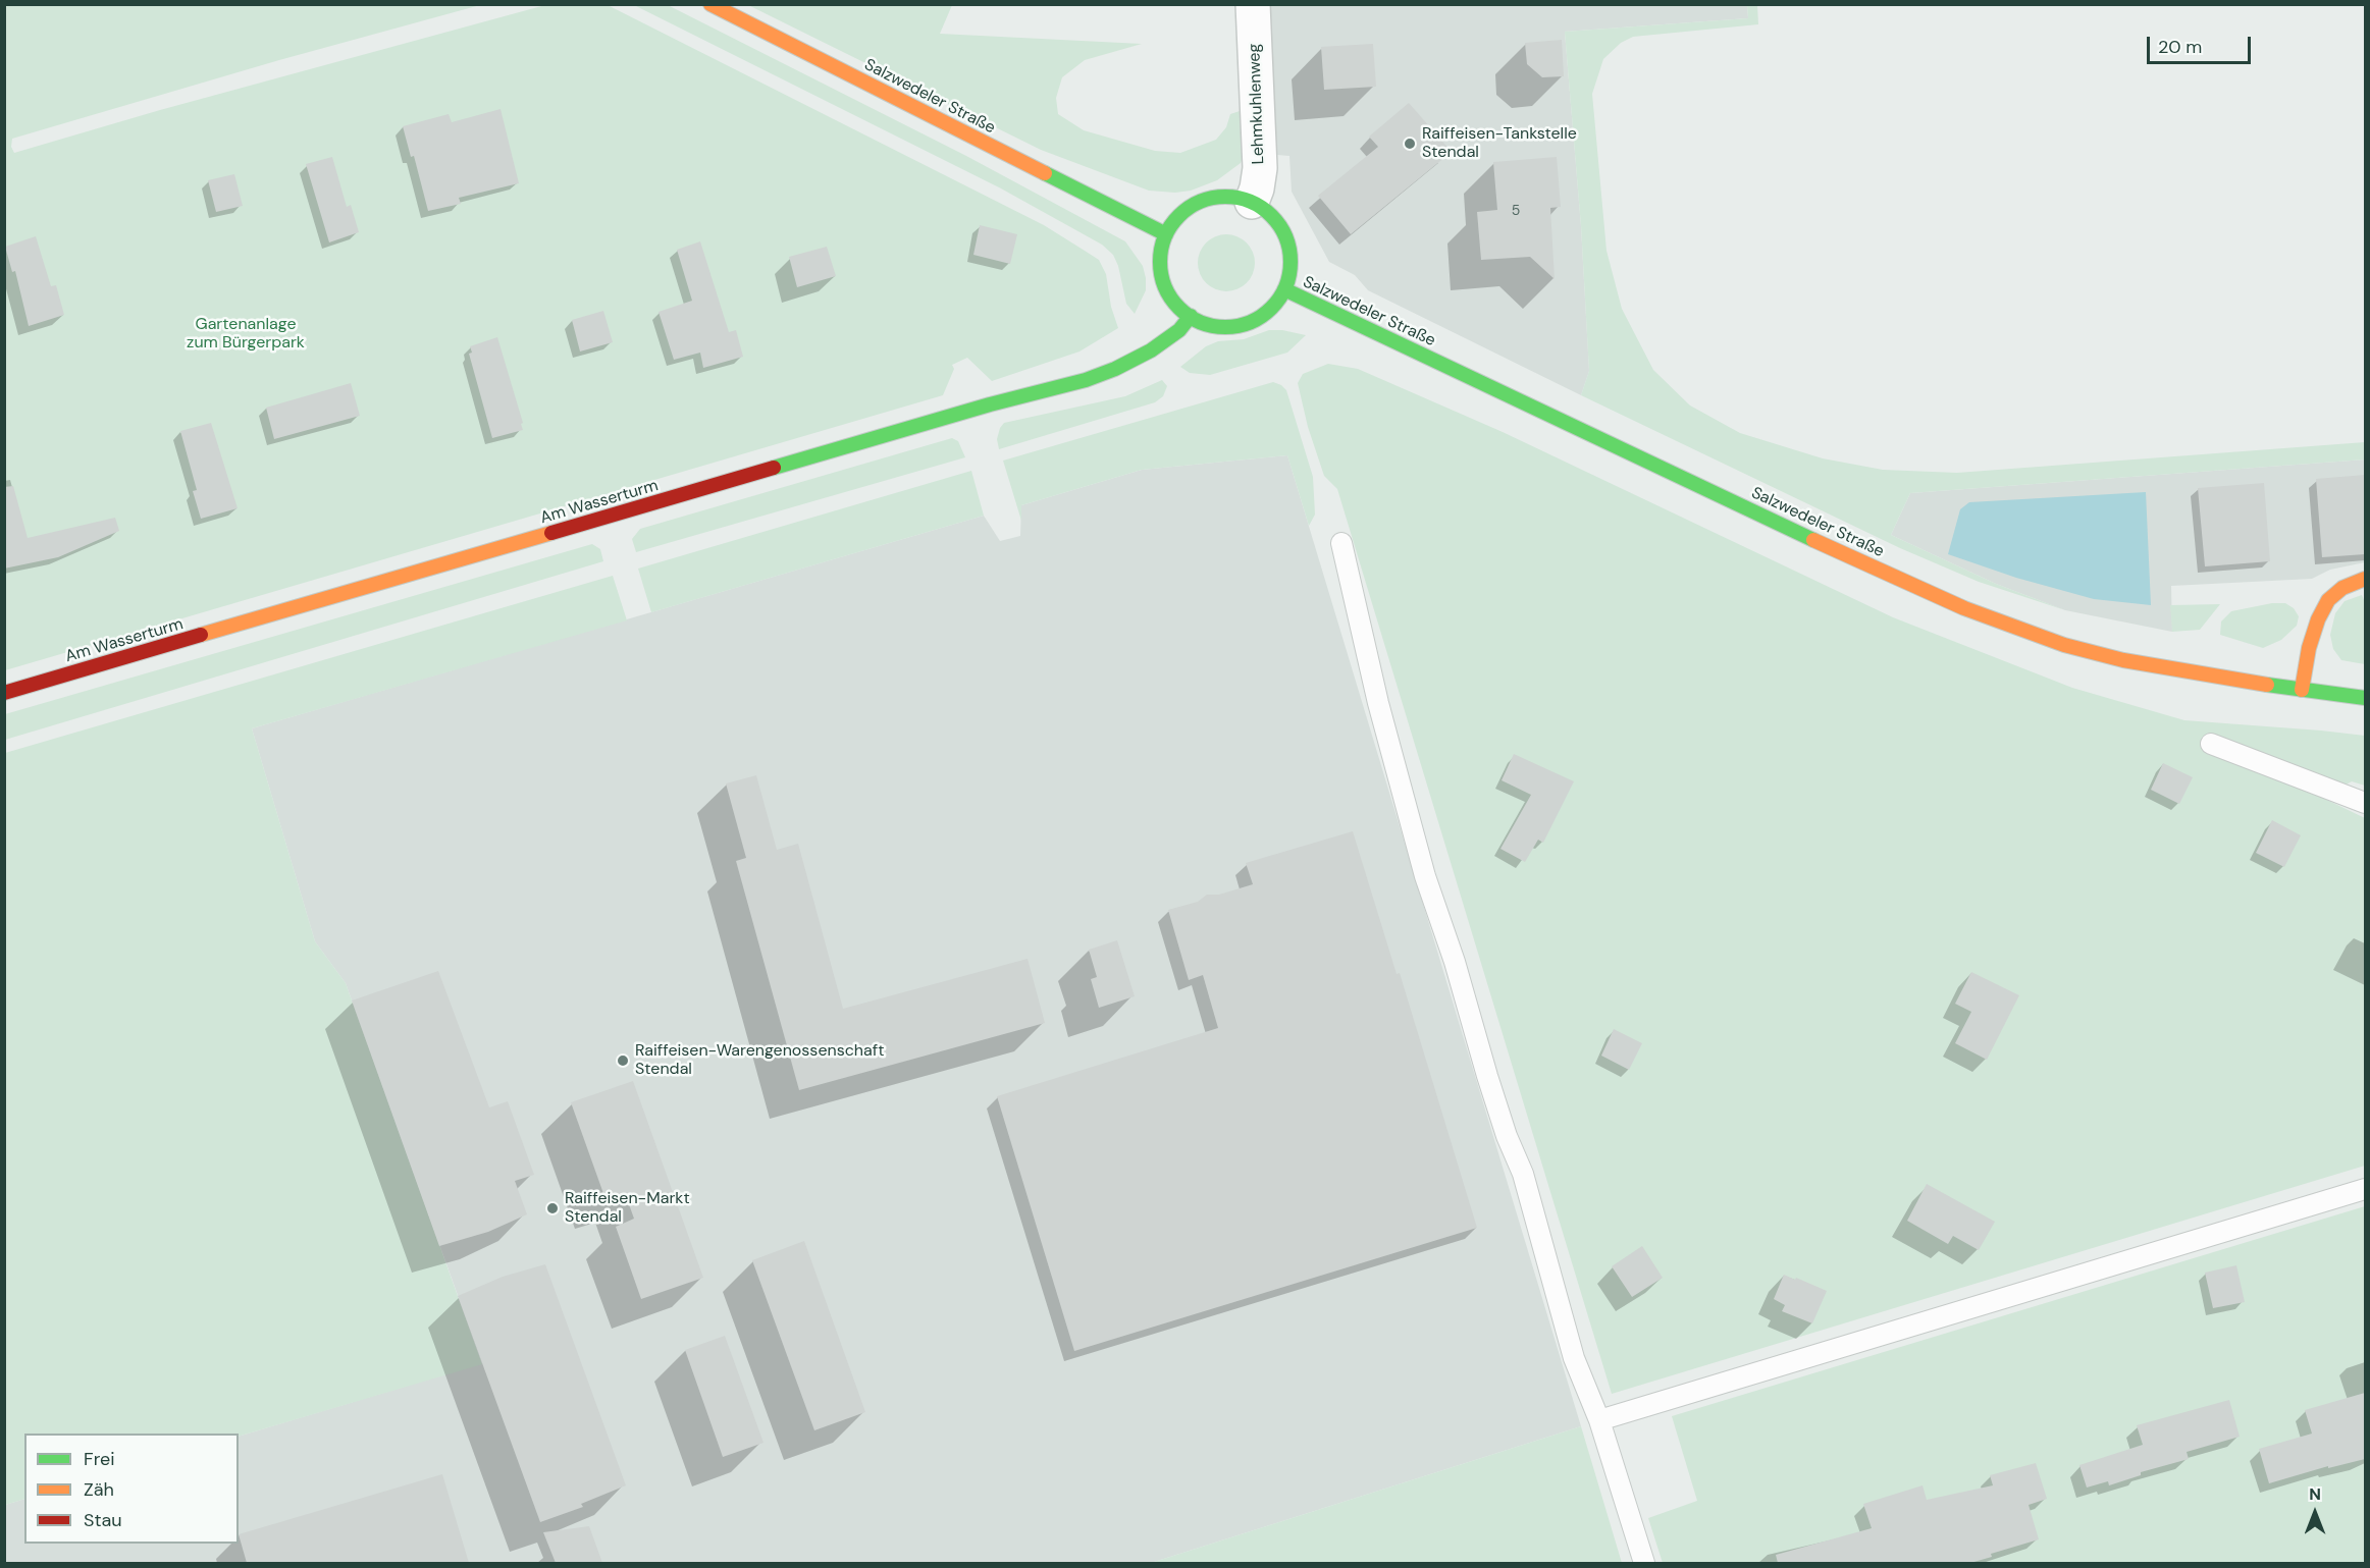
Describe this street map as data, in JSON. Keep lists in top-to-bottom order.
{
  "streets": {
    "main road": ["Salzwedeler Straße", "Am Wasserturm"],
    "street": ["Lehmkuhlenweg"]
  },
  "crossings": [
    ["Salzwedeler Straße", "Lehmkuhlenweg"],
    ["Salzwedeler Straße", "Am Wasserturm"],
    ["Lehmkuhlenweg", "Am Wasserturm"]
  ],
  "parks": ["Gartenanlage zum Bürgerpark"],
  "places": ["Raiffeisen-Tankstelle Stendal", "Raiffeisen-Warengenossenschaft Stendal", "Raiffeisen-Markt Stendal"],
  "house_numbers": ["5"],
  "legend": ["Frei", "Zäh", "Stau"],
  "scale_bar": "20 m",
  "north": "top"
}
